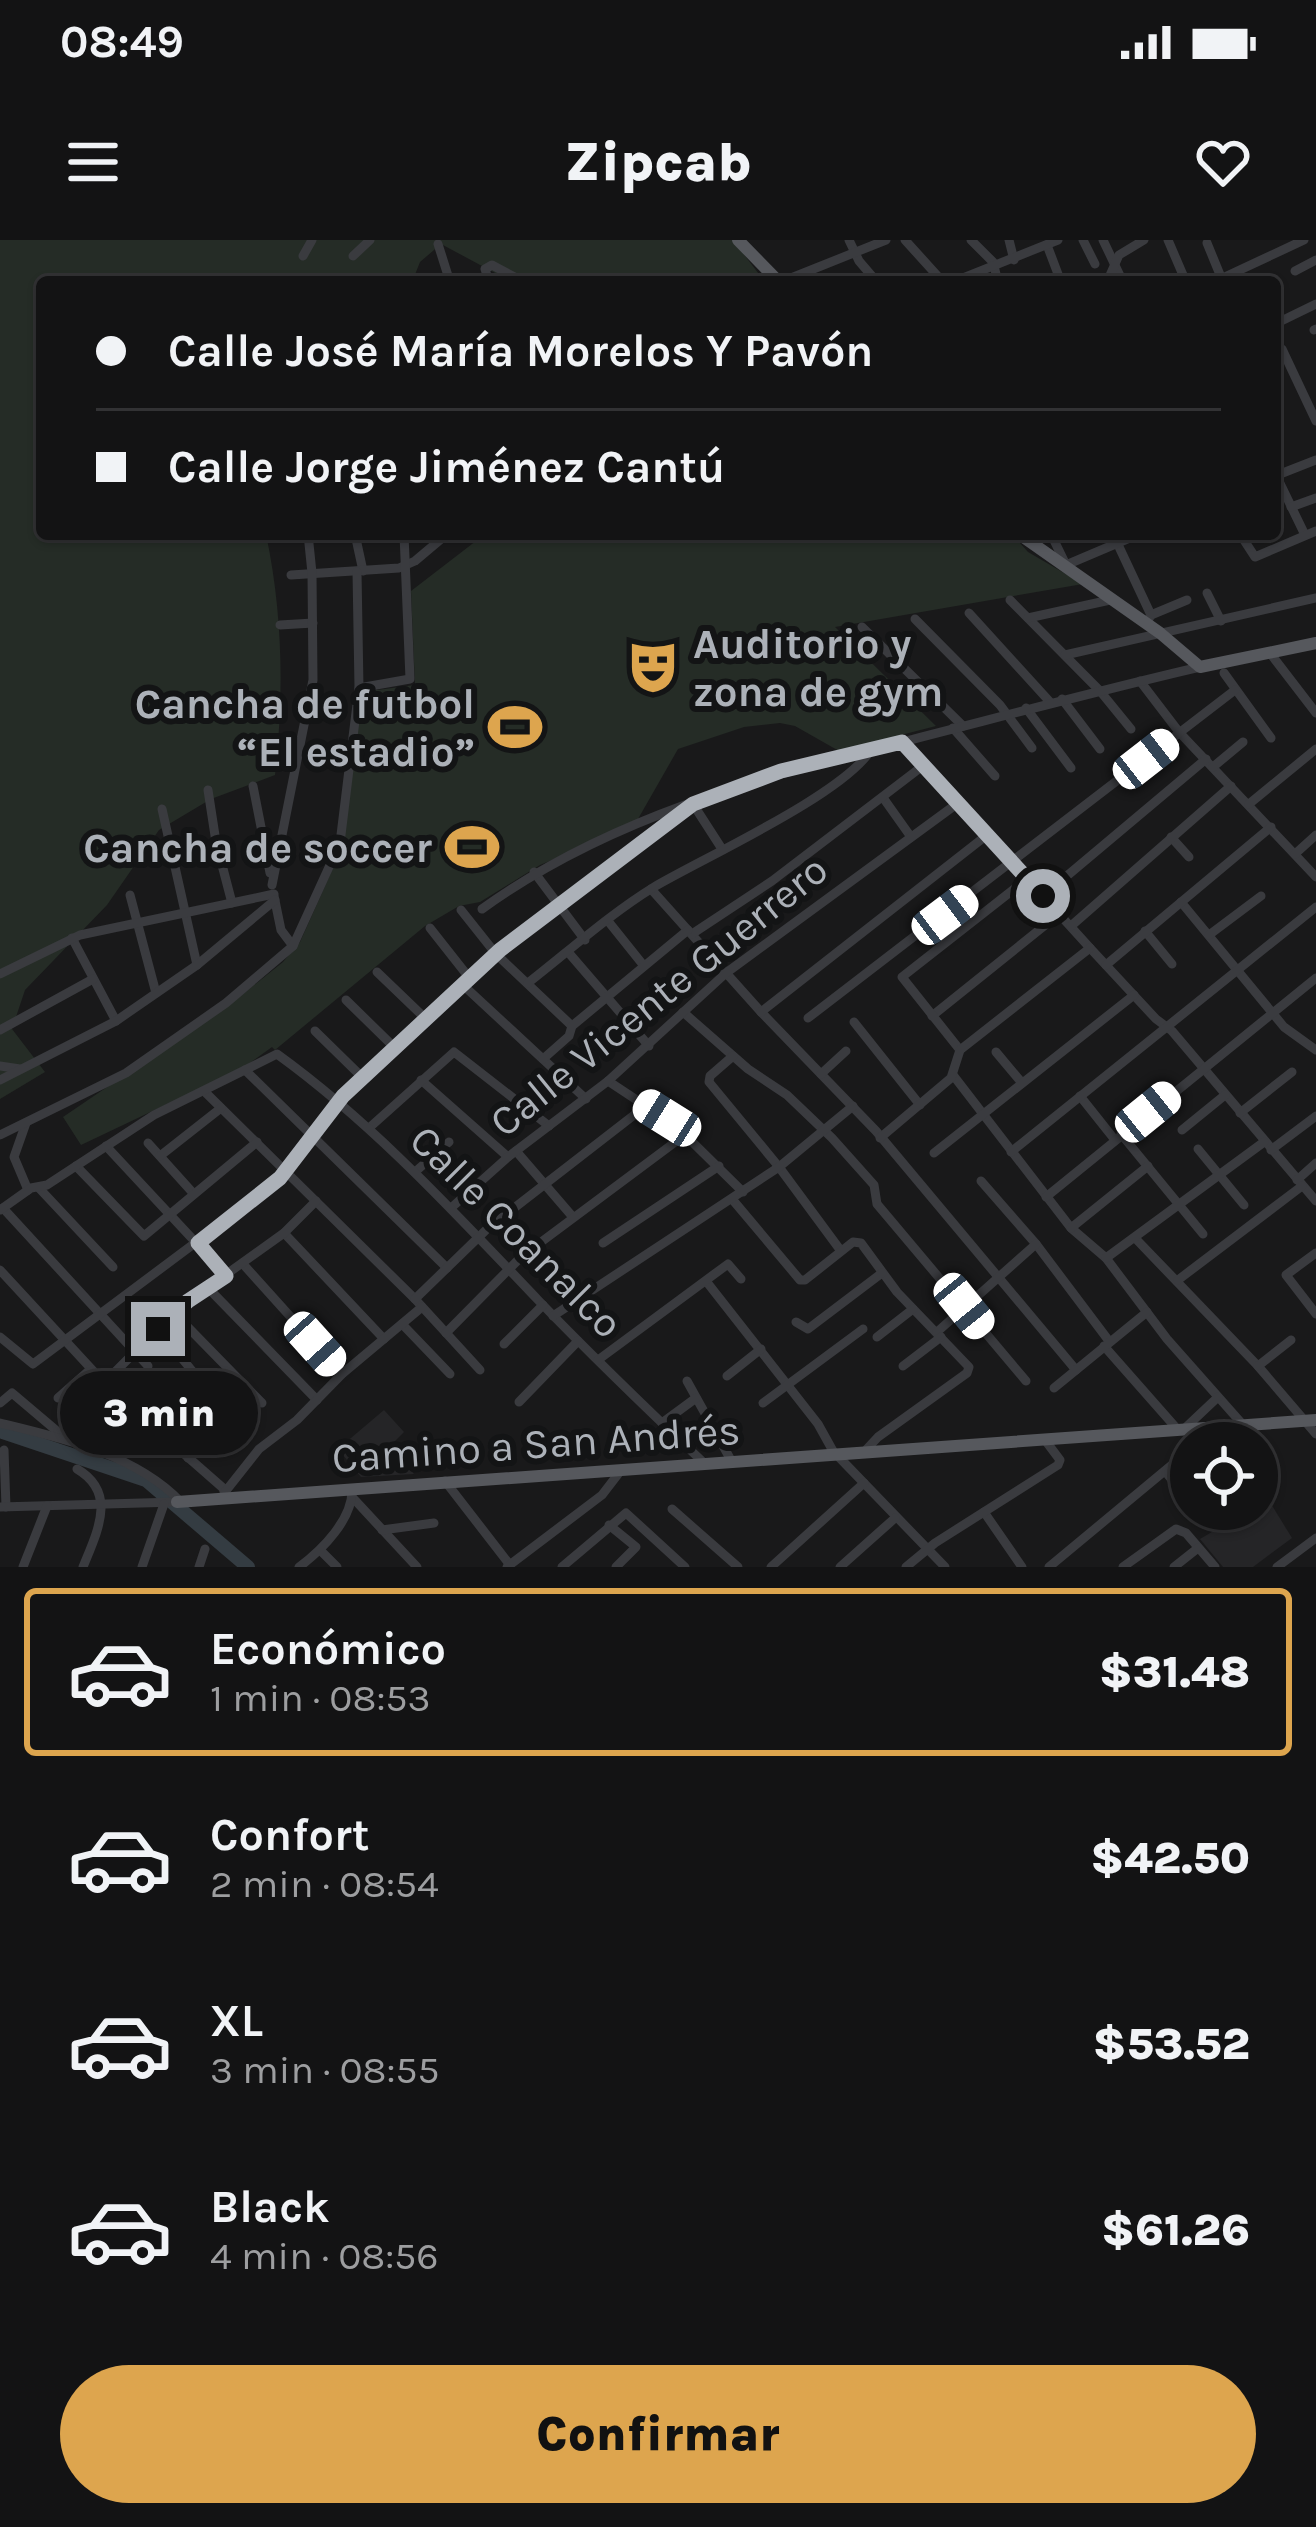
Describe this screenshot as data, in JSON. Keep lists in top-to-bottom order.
{
  "streets": {
    "main road": ["Camino a San Andrés"],
    "street": ["Calle Vicente Guerrero", "Calle Coanalco"]
  },
  "crossings": [
    ["Calle Vicente Guerrero", "Calle Coanalco"],
    ["Calle Coanalco", "Camino a San Andrés"]
  ],
  "places": {
    "theatre": ["Auditorio y zona de gym"],
    "sports": ["Cancha de futbol “El estadio”", "Cancha de soccer"]
  },
  "page": {
    "status": "08:49",
    "header": "Zipcab",
    "banner": ["Calle José María Morelos Y Pavón", "Calle Jorge Jiménez Cantú"],
    "bubble": "3 min",
    "list": [
      {
        "name": "Económico",
        "note": "1 min · 08:53",
        "value": "$31.48"
      },
      {
        "name": "Confort",
        "note": "2 min · 08:54",
        "value": "$42.50"
      },
      {
        "name": "XL",
        "note": "3 min · 08:55",
        "value": "$53.52"
      },
      {
        "name": "Black",
        "note": "4 min · 08:56",
        "value": "$61.26"
      }
    ],
    "buttons": "Confirmar"
  }
}
